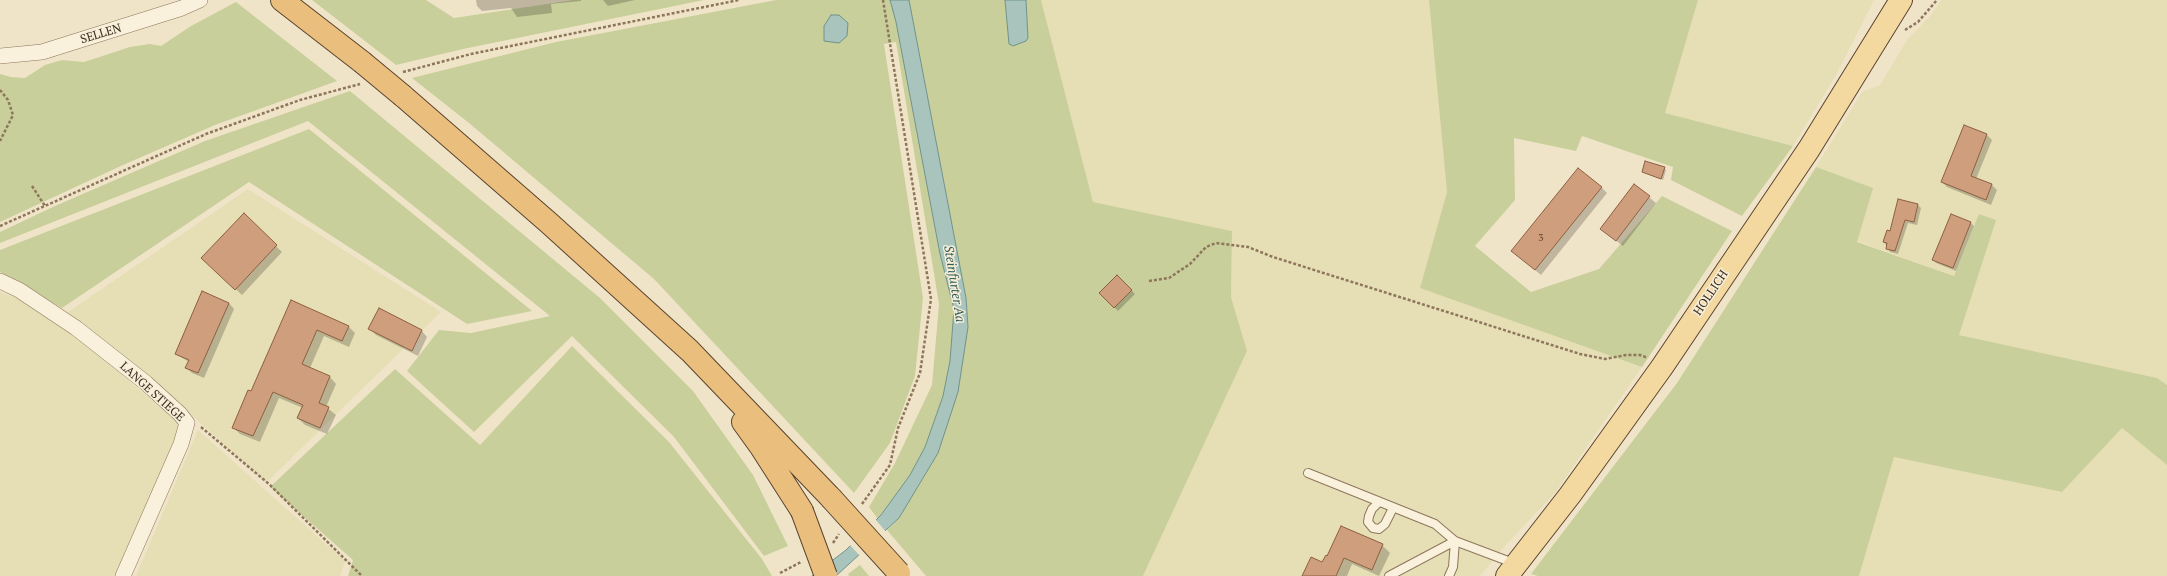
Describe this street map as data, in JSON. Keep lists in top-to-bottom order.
{
  "streets": {
    "main road": ["HOLLICH"],
    "street": ["SELLEN", "LANGE STIEGE"]
  },
  "water": ["Steinfurter Aa"],
  "house_numbers": ["3"]
}
